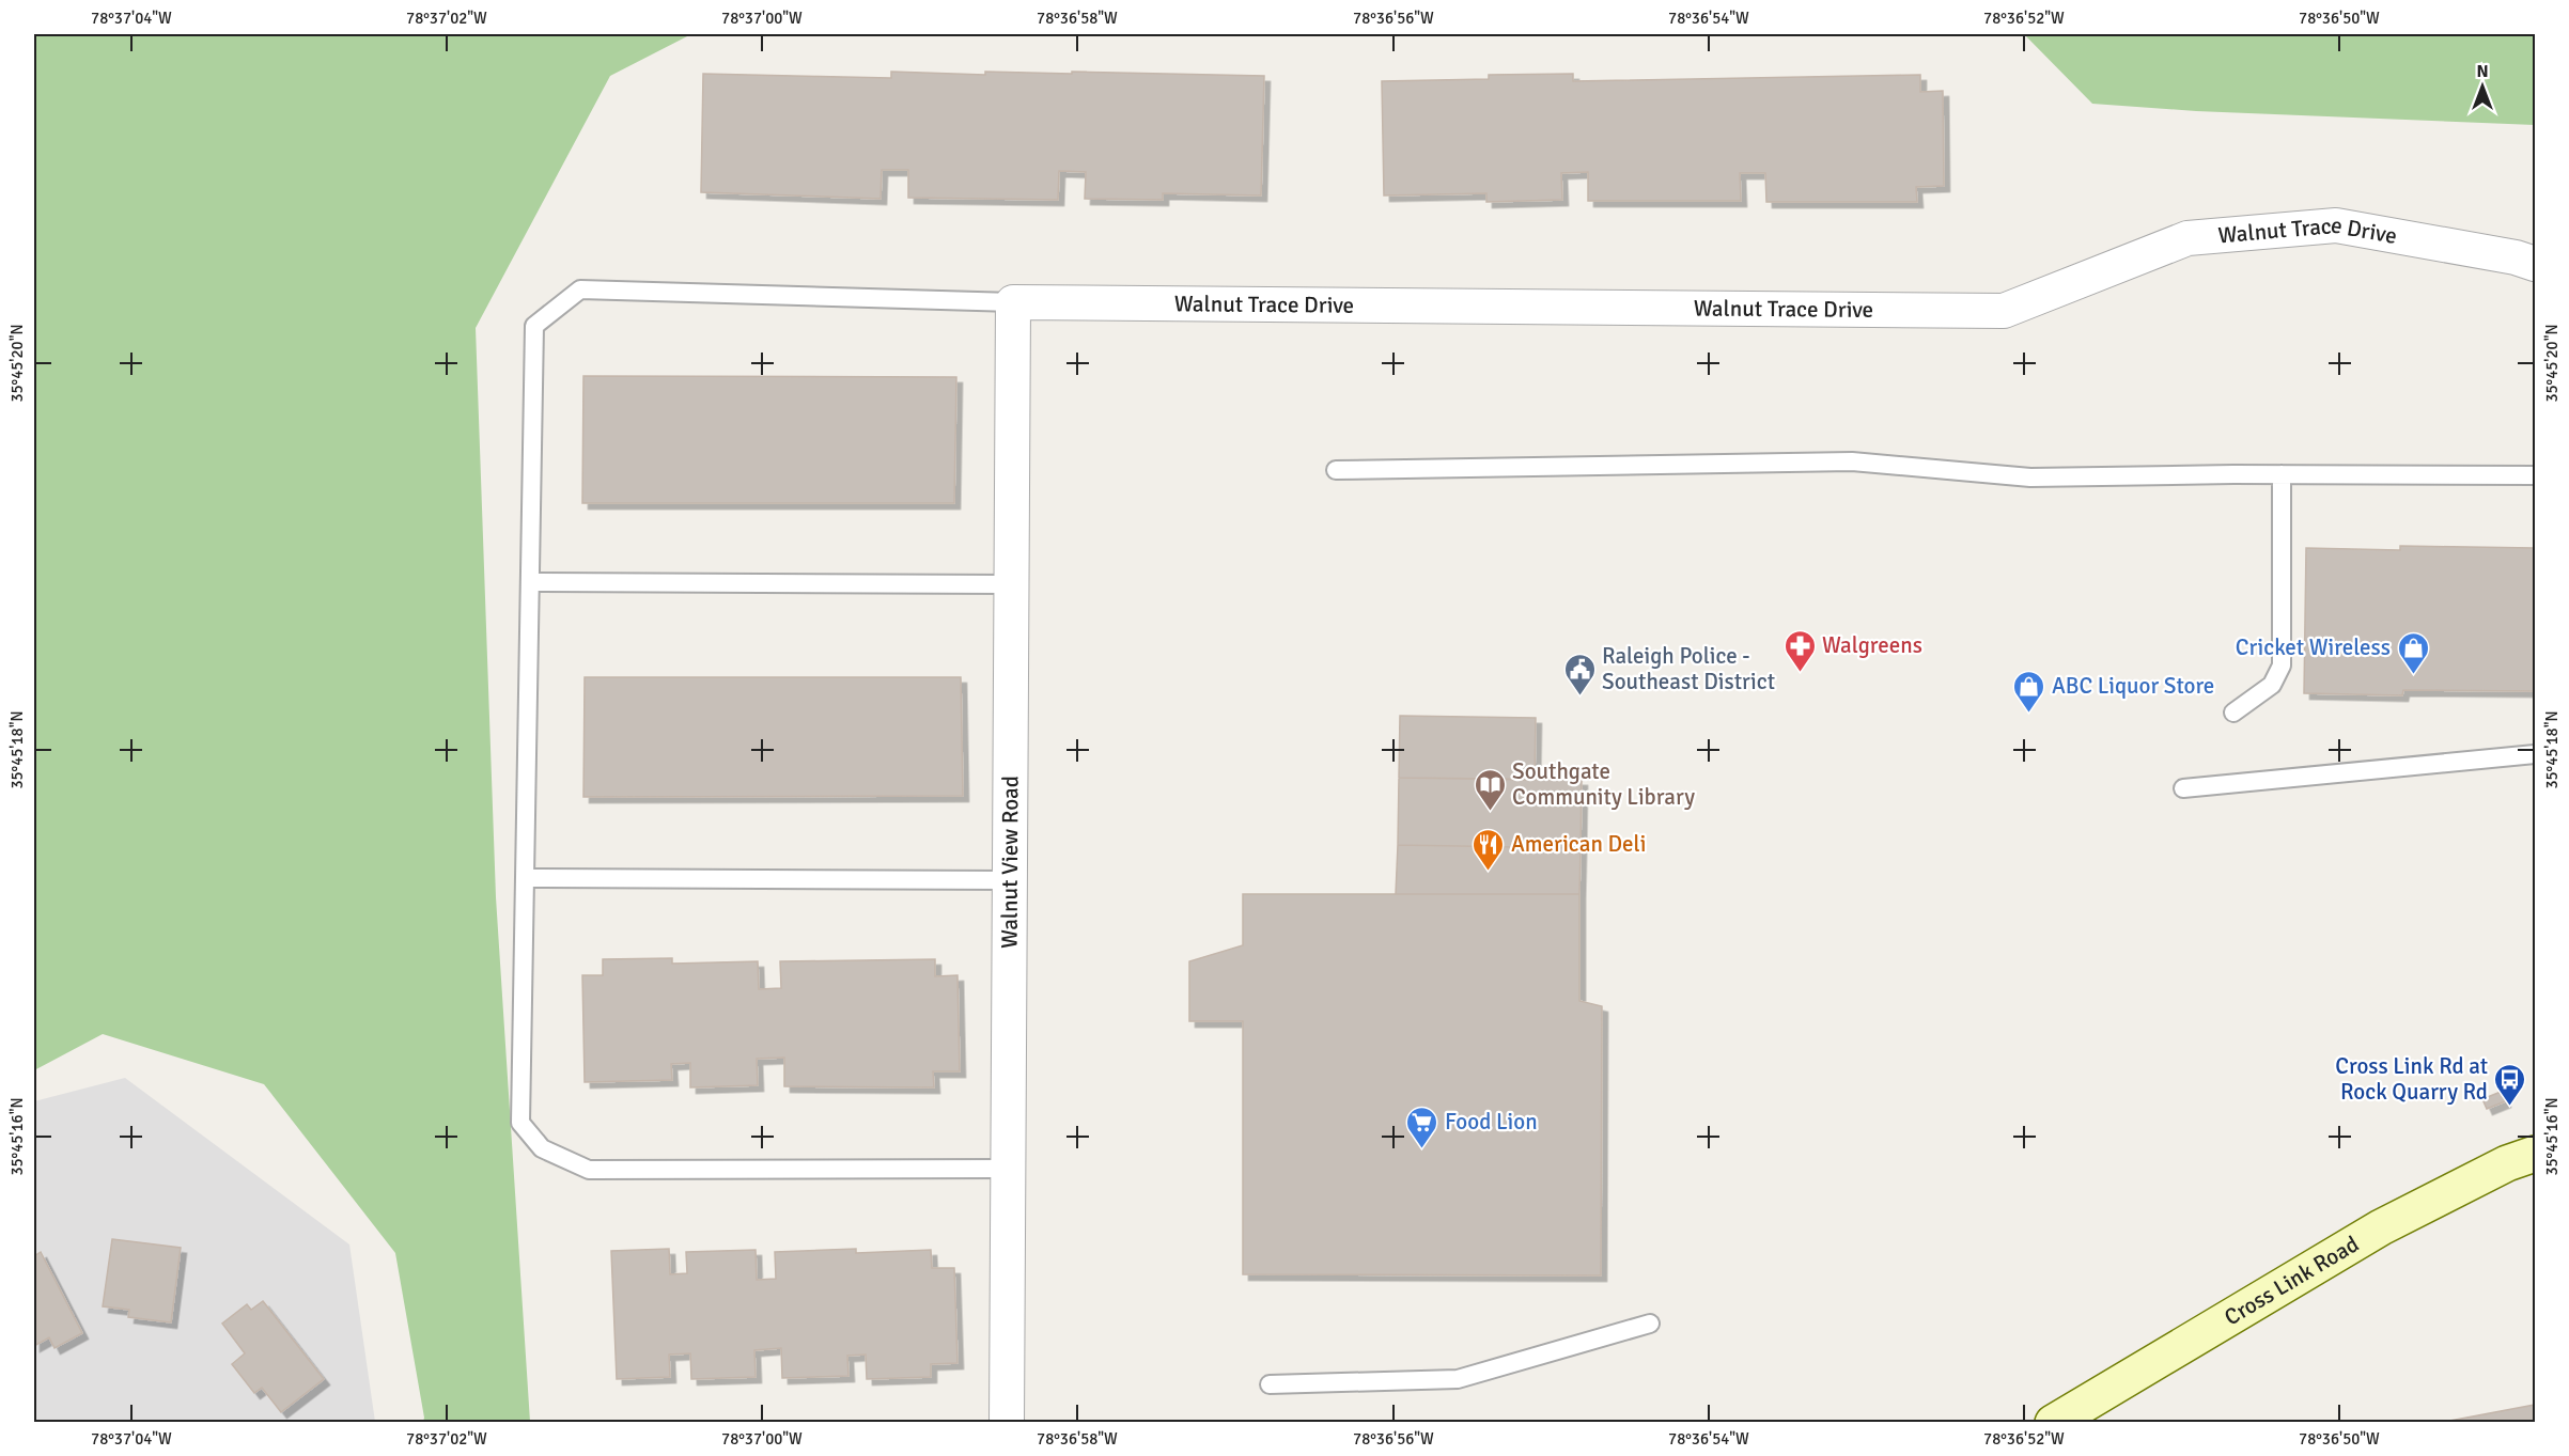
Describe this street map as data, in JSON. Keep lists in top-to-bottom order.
{
  "streets": {
    "street": ["Walnut Trace Drive", "Walnut View Road", "Cross Link Road"]
  },
  "crossings": [
    ["Walnut Trace Drive", "Walnut View Road"]
  ],
  "places": {
    "pharmacy": ["Walgreens"],
    "shop": ["Cricket Wireless", "ABC Liquor Store"],
    "public building": ["Raleigh Police - Southeast District"],
    "library": ["Southgate Community Library"],
    "restaurant": ["American Deli"],
    "bus stop": ["Cross Link Rd at Rock Quarry Rd"],
    "supermarket": ["Food Lion"]
  },
  "north": "top",
  "coordinates": [
    "78°37'04\"W",
    "78°37'02\"W",
    "78°37'00\"W",
    "78°36'58\"W",
    "78°36'56\"W",
    "78°36'54\"W",
    "78°36'52\"W",
    "78°36'50\"W",
    "35°45'20\"N",
    "35°45'18\"N",
    "35°45'16\"N"
  ]
}
